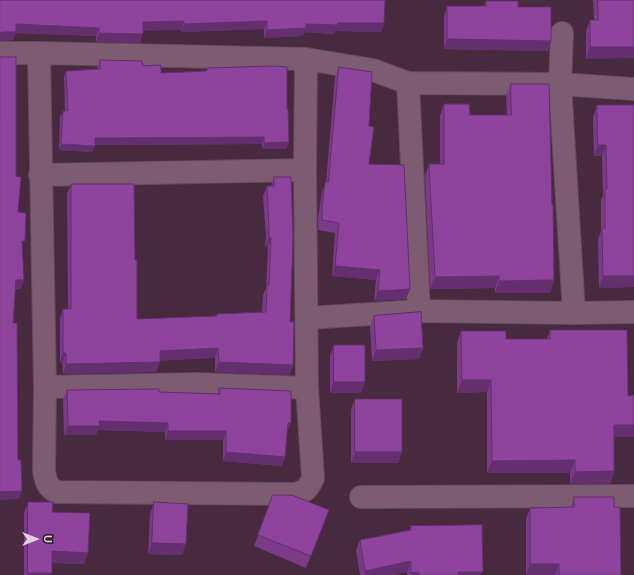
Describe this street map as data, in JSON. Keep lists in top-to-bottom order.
{
  "north": "right"
}
